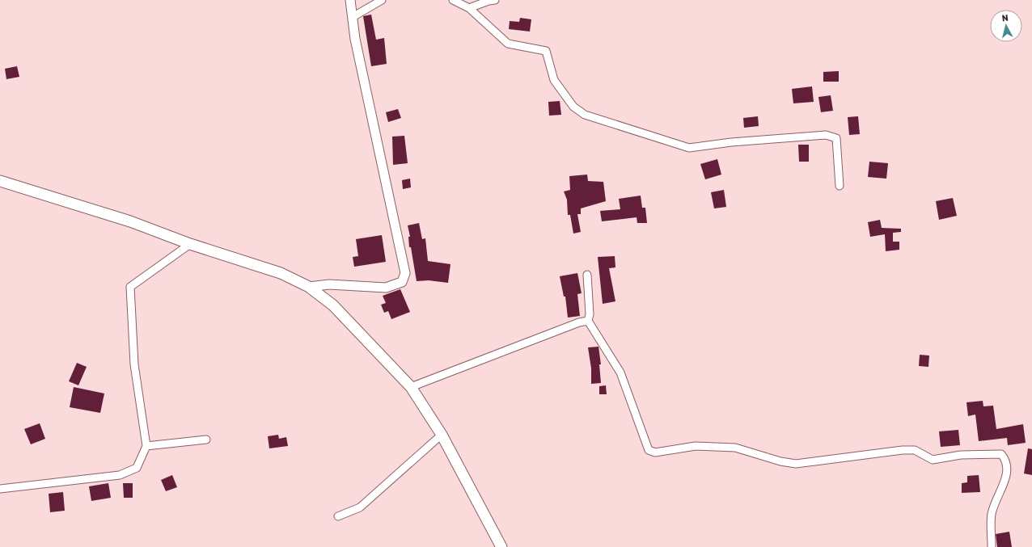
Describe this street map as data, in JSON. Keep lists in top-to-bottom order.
{
  "north": "top"
}
